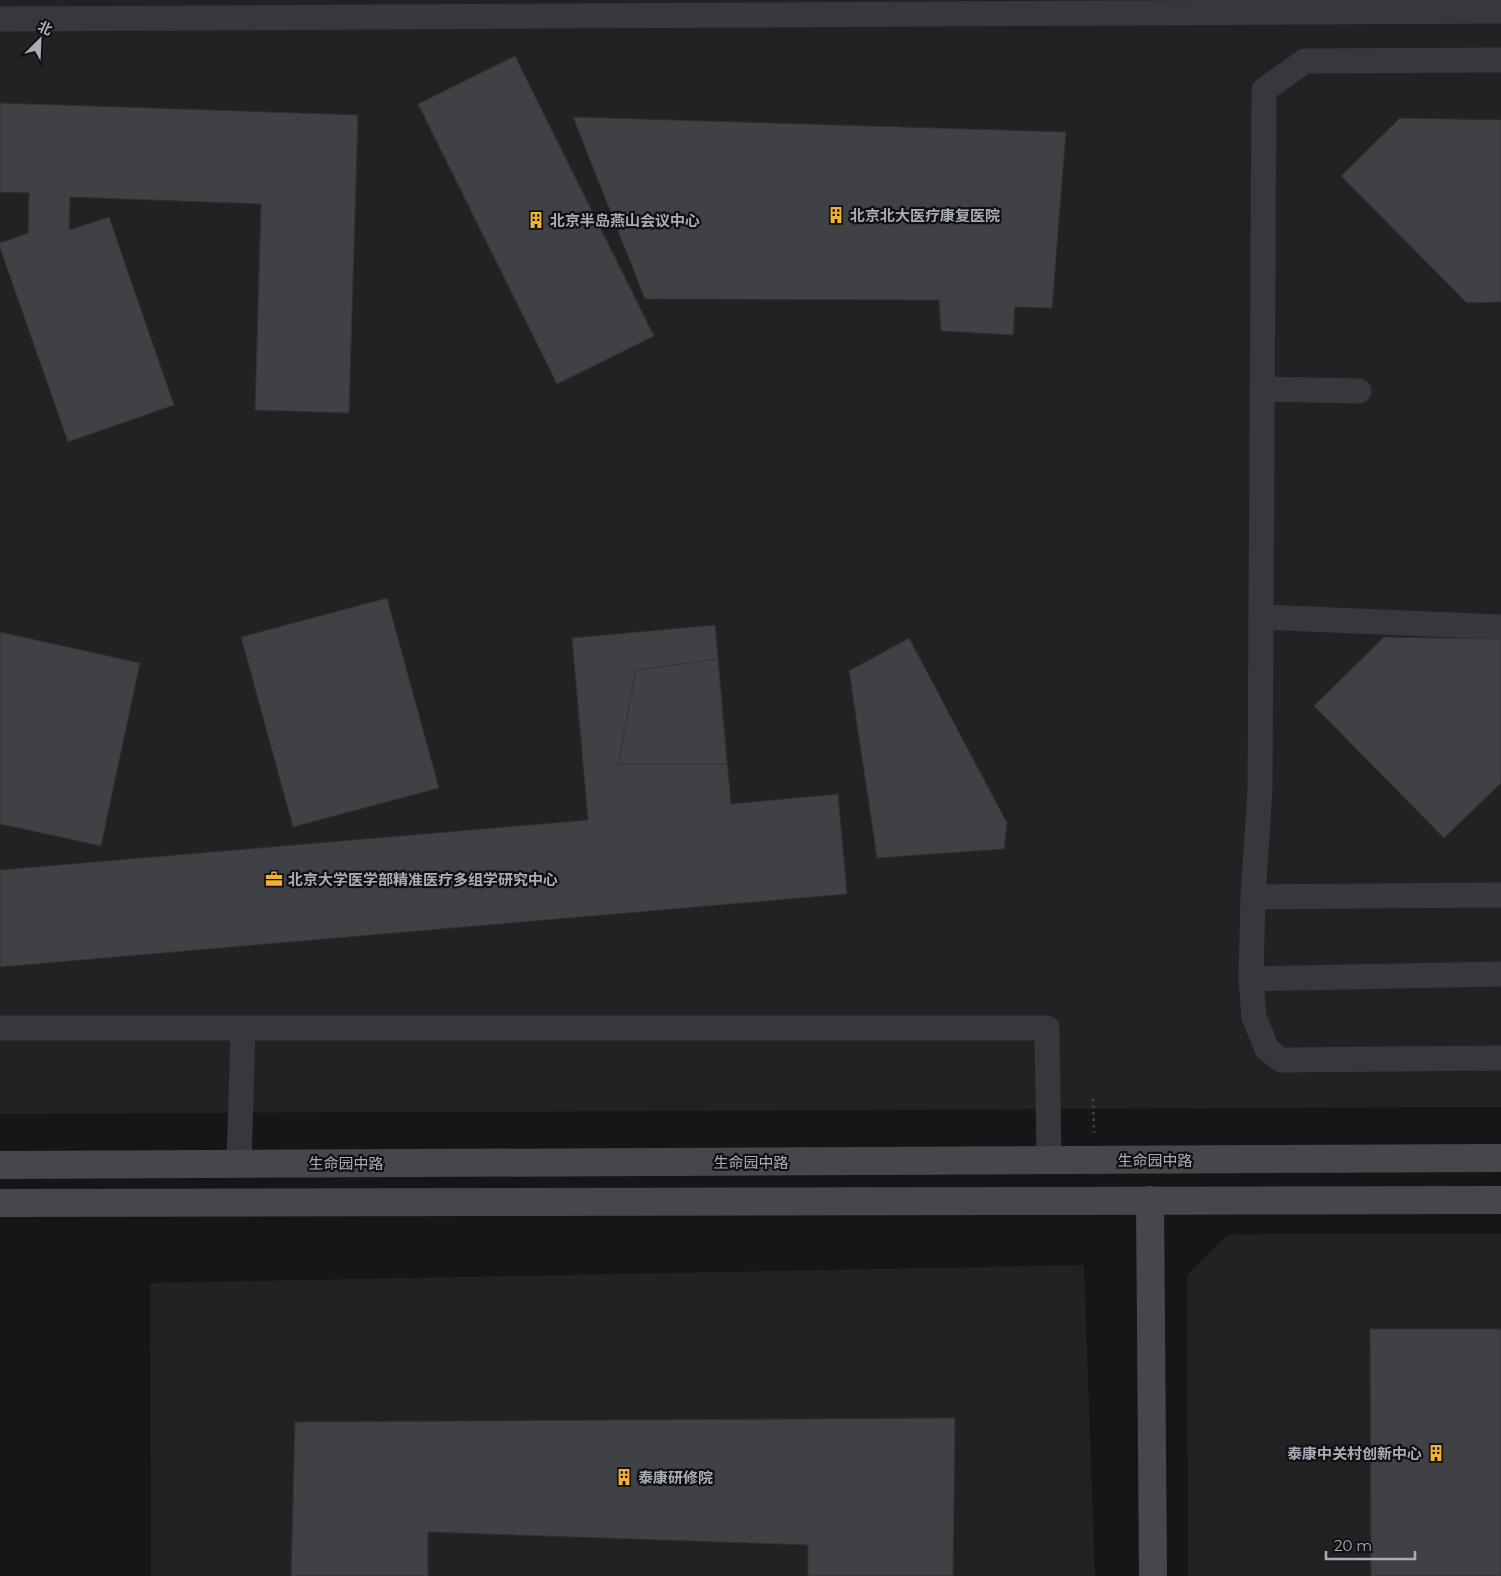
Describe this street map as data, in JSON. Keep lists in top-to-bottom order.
{
  "streets": {
    "street": ["生命园中路"]
  },
  "places": {
    "building": [
      "北京北大医疗康复医院",
      "北京半岛燕山会议中心",
      "泰康中关村创新中心",
      "泰康研修院"
    ],
    "office": ["北京大学医学部精准医疗多组学研究中心"]
  },
  "scale_bar": "20 m",
  "north": "top right"
}
